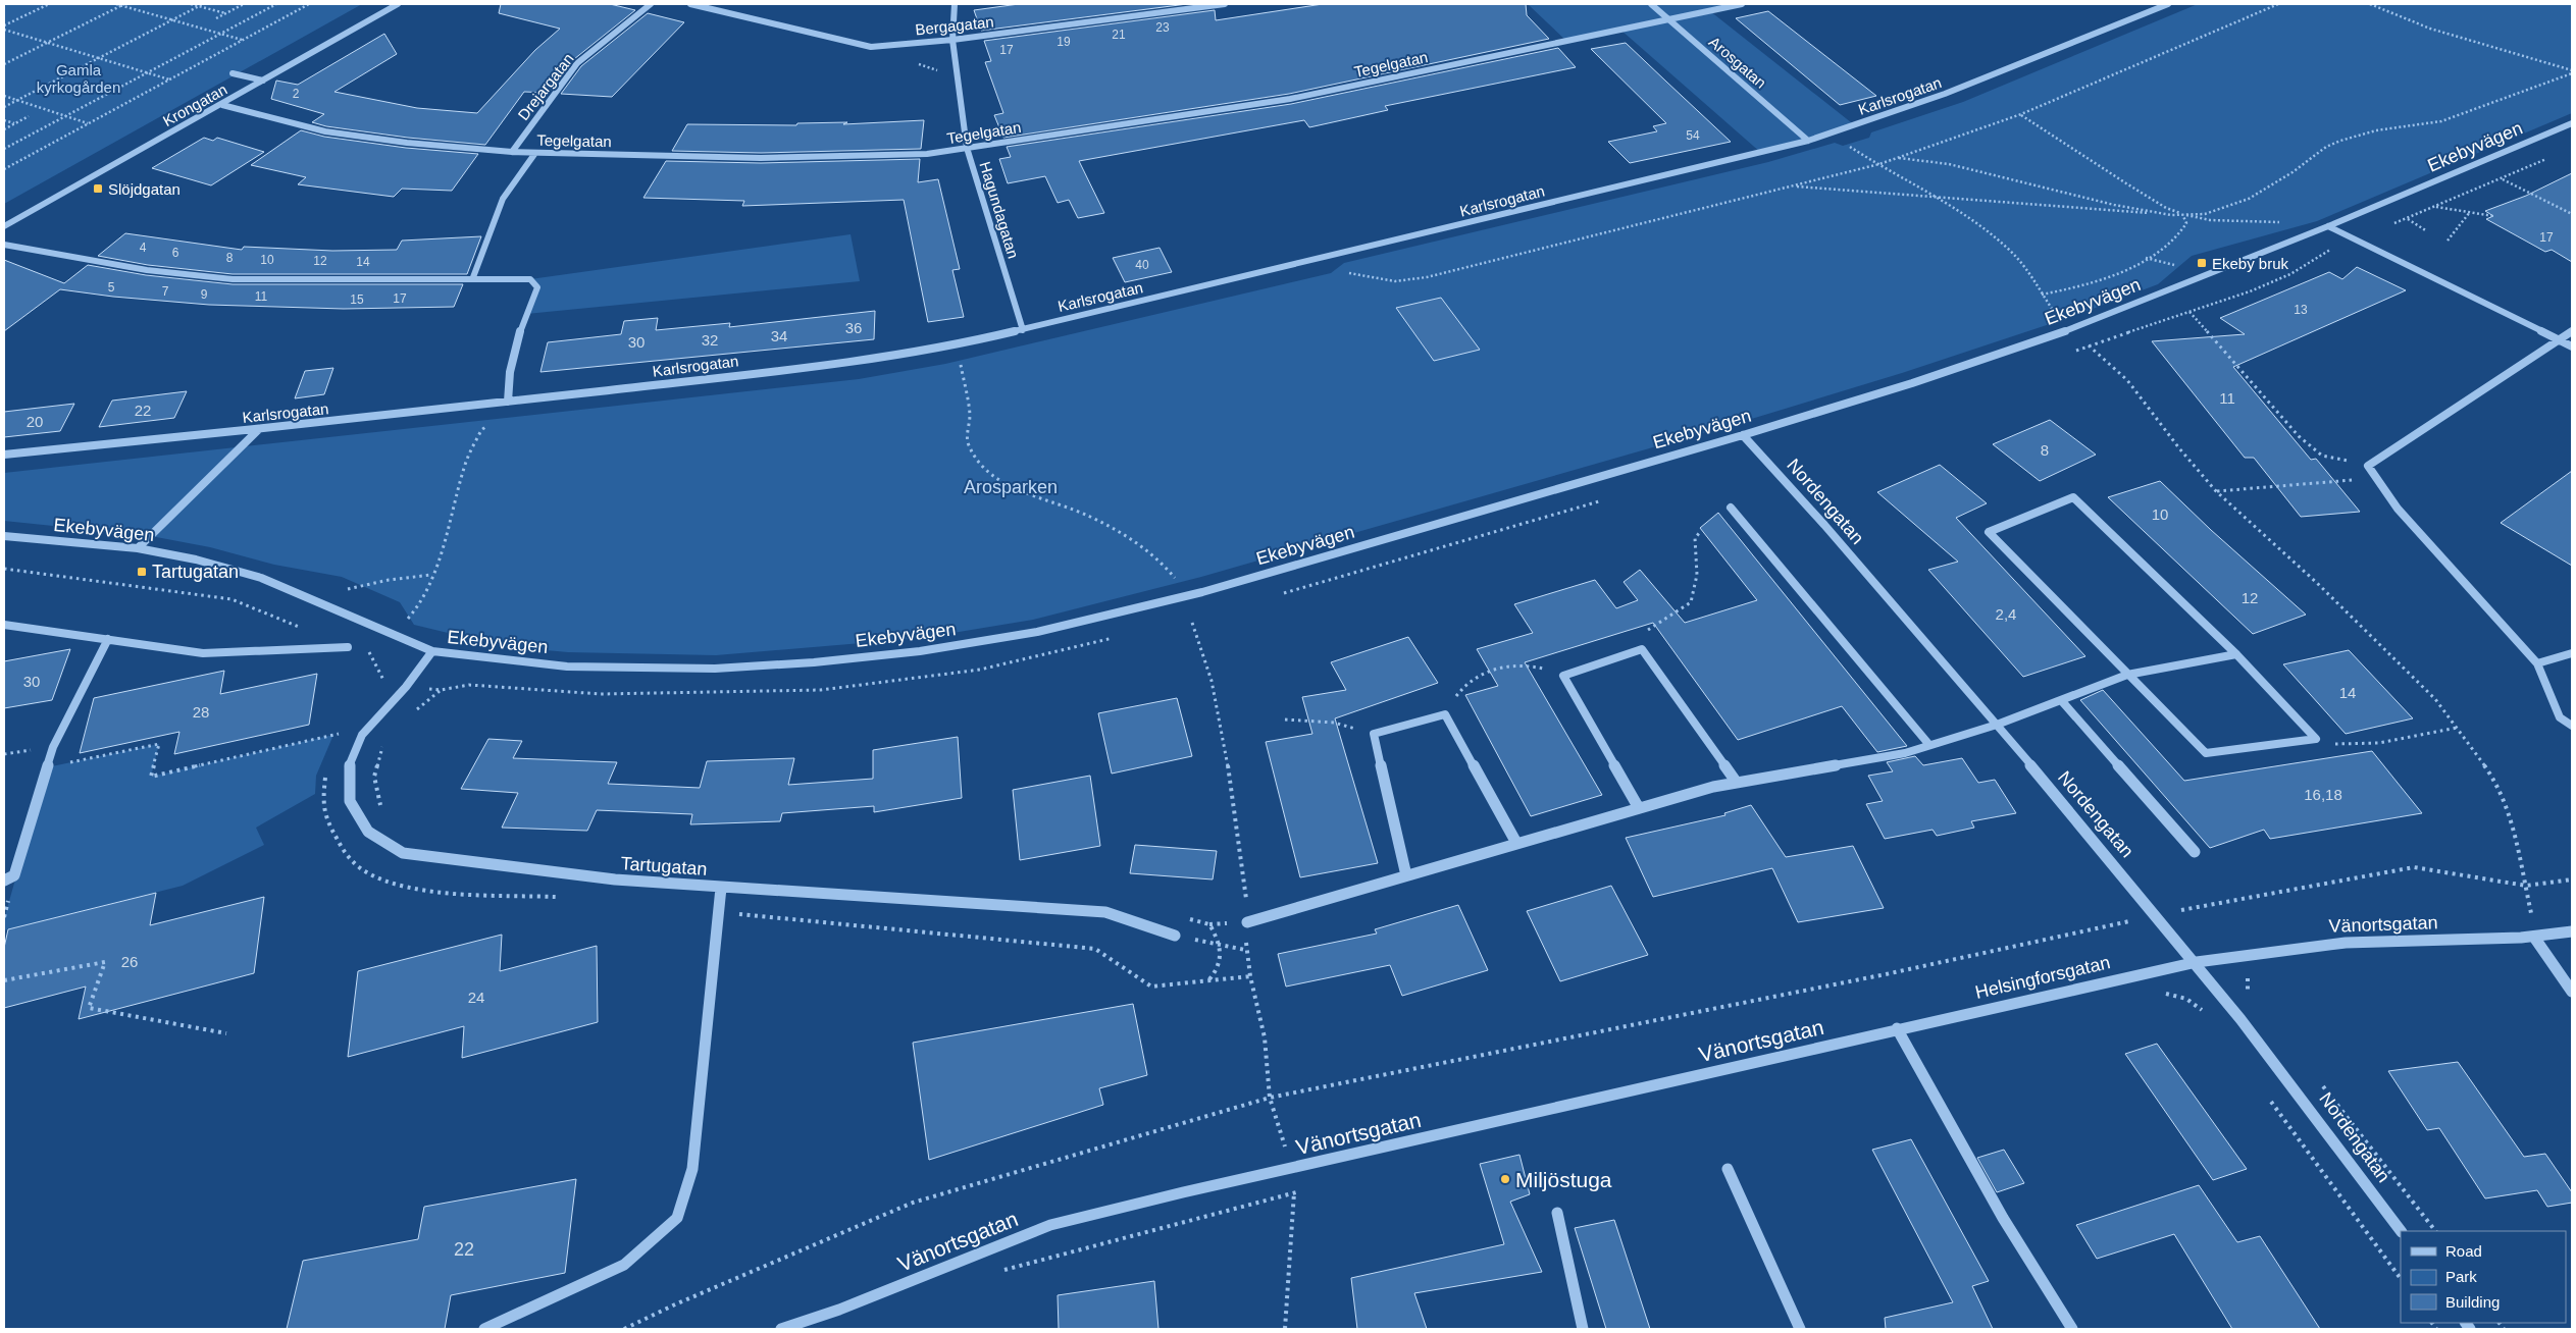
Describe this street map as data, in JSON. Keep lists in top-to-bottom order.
{
  "streets": {
    "street": [
      "Bergagatan",
      "Arosgatan",
      "Tegelgatan",
      "Drejargatan",
      "Karlsrogatan",
      "Krongatan",
      "Ekebyvägen",
      "Hagundagatan",
      "Nordengatan",
      "Tartugatan",
      "Vänortsgatan",
      "Helsingforsgatan"
    ]
  },
  "crossings": [
    ["Bergagatan", "Hagundagatan"],
    ["Arosgatan", "Tegelgatan"],
    ["Arosgatan", "Karlsrogatan"],
    ["Tegelgatan", "Drejargatan"],
    ["Tegelgatan", "Krongatan"],
    ["Tegelgatan", "Hagundagatan"],
    ["Karlsrogatan", "Hagundagatan"],
    ["Ekebyvägen", "Nordengatan"],
    ["Ekebyvägen", "Tartugatan"],
    ["Nordengatan", "Vänortsgatan"],
    ["Nordengatan", "Helsingforsgatan"],
    ["Vänortsgatan", "Helsingforsgatan"]
  ],
  "parks": ["Gamla kyrkogården", "Arosparken"],
  "places": {
    "transit": ["Slöjdgatan", "Ekeby bruk", "Tartugatan"],
    "other": ["Miljöstuga"]
  },
  "house_numbers": [
    "23",
    "21",
    "19",
    "17",
    "2",
    "54",
    "17",
    "4",
    "6",
    "8",
    "10",
    "12",
    "14",
    "40",
    "5",
    "7",
    "9",
    "11",
    "17",
    "15",
    "13",
    "36",
    "34",
    "32",
    "30",
    "11",
    "22",
    "20",
    "8",
    "10",
    "12",
    "2,4",
    "30",
    "14",
    "28",
    "16,18",
    "26",
    "24",
    "22"
  ],
  "legend": ["Road", "Park", "Building"]
}
